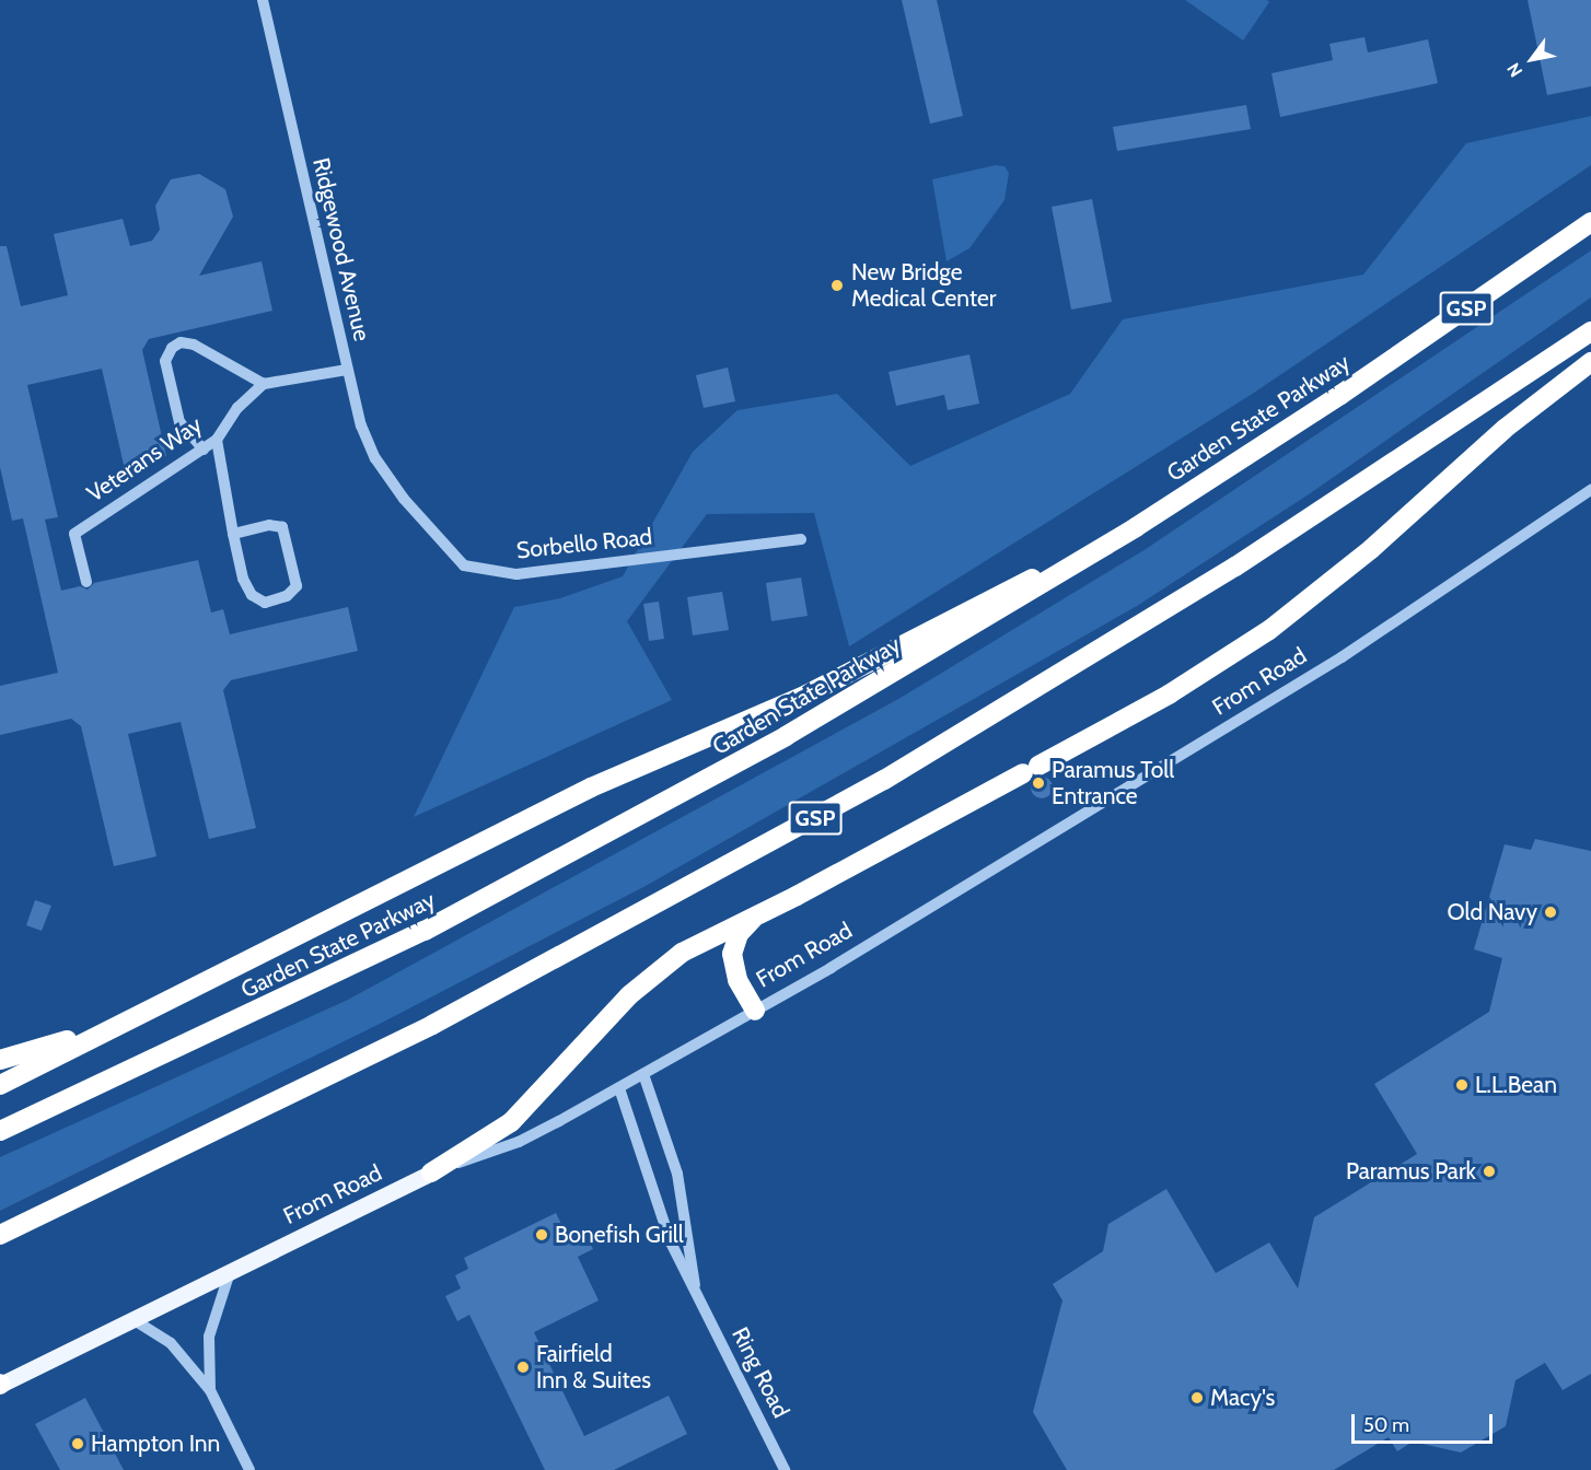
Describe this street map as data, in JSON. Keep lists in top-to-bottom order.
{
  "streets": {
    "highway": ["GSP", "Garden State Parkway"],
    "main road": ["From Road"],
    "street": [
      "Ridgewood Avenue",
      "Veterans Way",
      "Sorbello Road",
      "Ring Road"
    ]
  },
  "crossings": [
    ["Ridgewood Avenue", "Sorbello Road"],
    ["From Road", "Ring Road"]
  ],
  "places": [
    "New Bridge Medical Center",
    "Paramus Toll Entrance",
    "Old Navy",
    "L.L.Bean",
    "Paramus Park",
    "Bonefish Grill",
    "Fairfield Inn & Suites",
    "Macy's",
    "Hampton Inn"
  ],
  "scale_bar": "50 m",
  "north": "bottom left"
}
